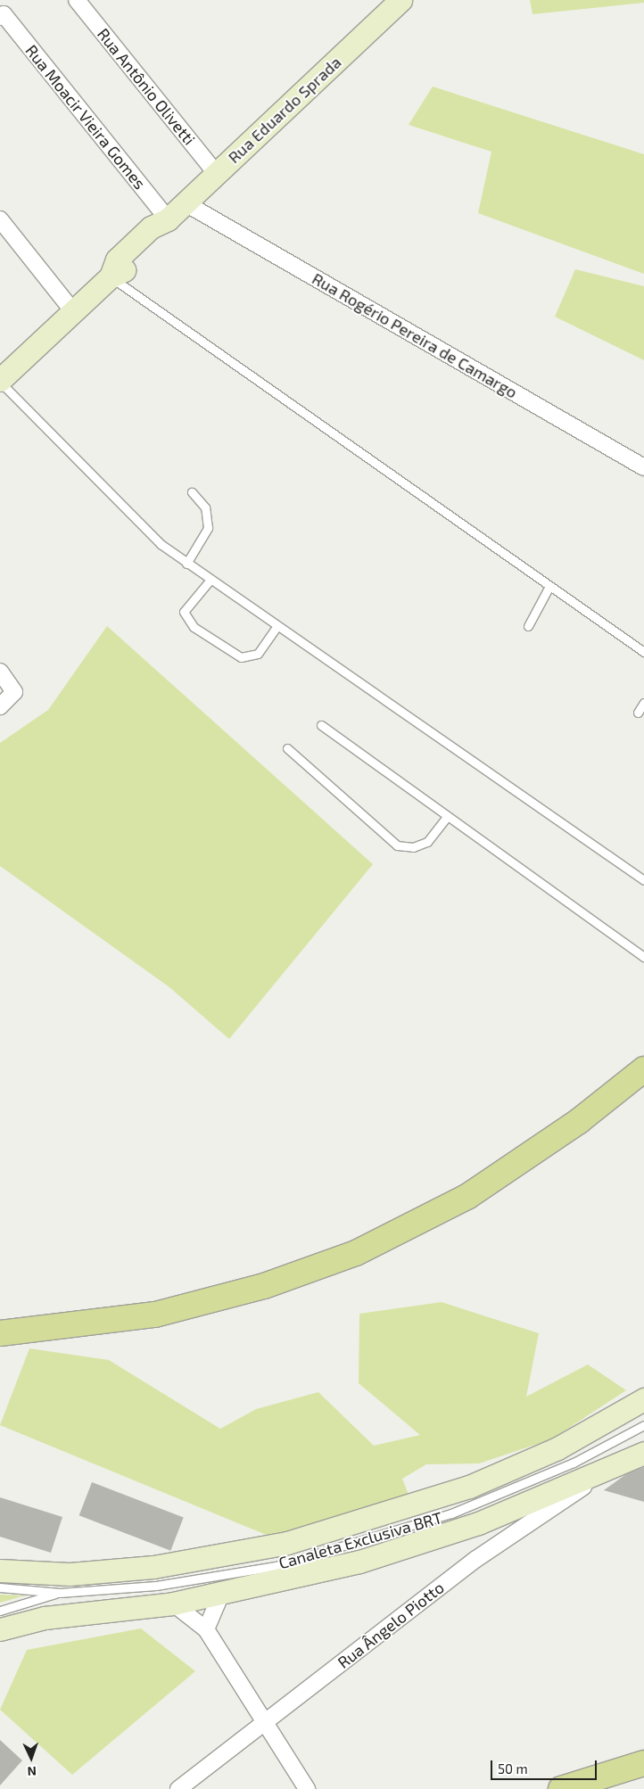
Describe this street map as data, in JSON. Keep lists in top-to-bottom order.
{
  "streets": {
    "street": [
      "Rua Antônio Olivetti",
      "Rua Eduardo Sprada",
      "Rua Moacir Vieira Gomes",
      "Rua Rogério Pereira de Camargo",
      "Rua Ângelo Piotto"
    ],
    "lane": ["Canaleta Exclusiva BRT"]
  },
  "crossings": [
    ["Rua Antônio Olivetti", "Rua Eduardo Sprada"],
    ["Rua Eduardo Sprada", "Rua Moacir Vieira Gomes"],
    ["Rua Eduardo Sprada", "Rua Rogério Pereira de Camargo"]
  ],
  "scale_bar": "50 m",
  "north": "bottom"
}
